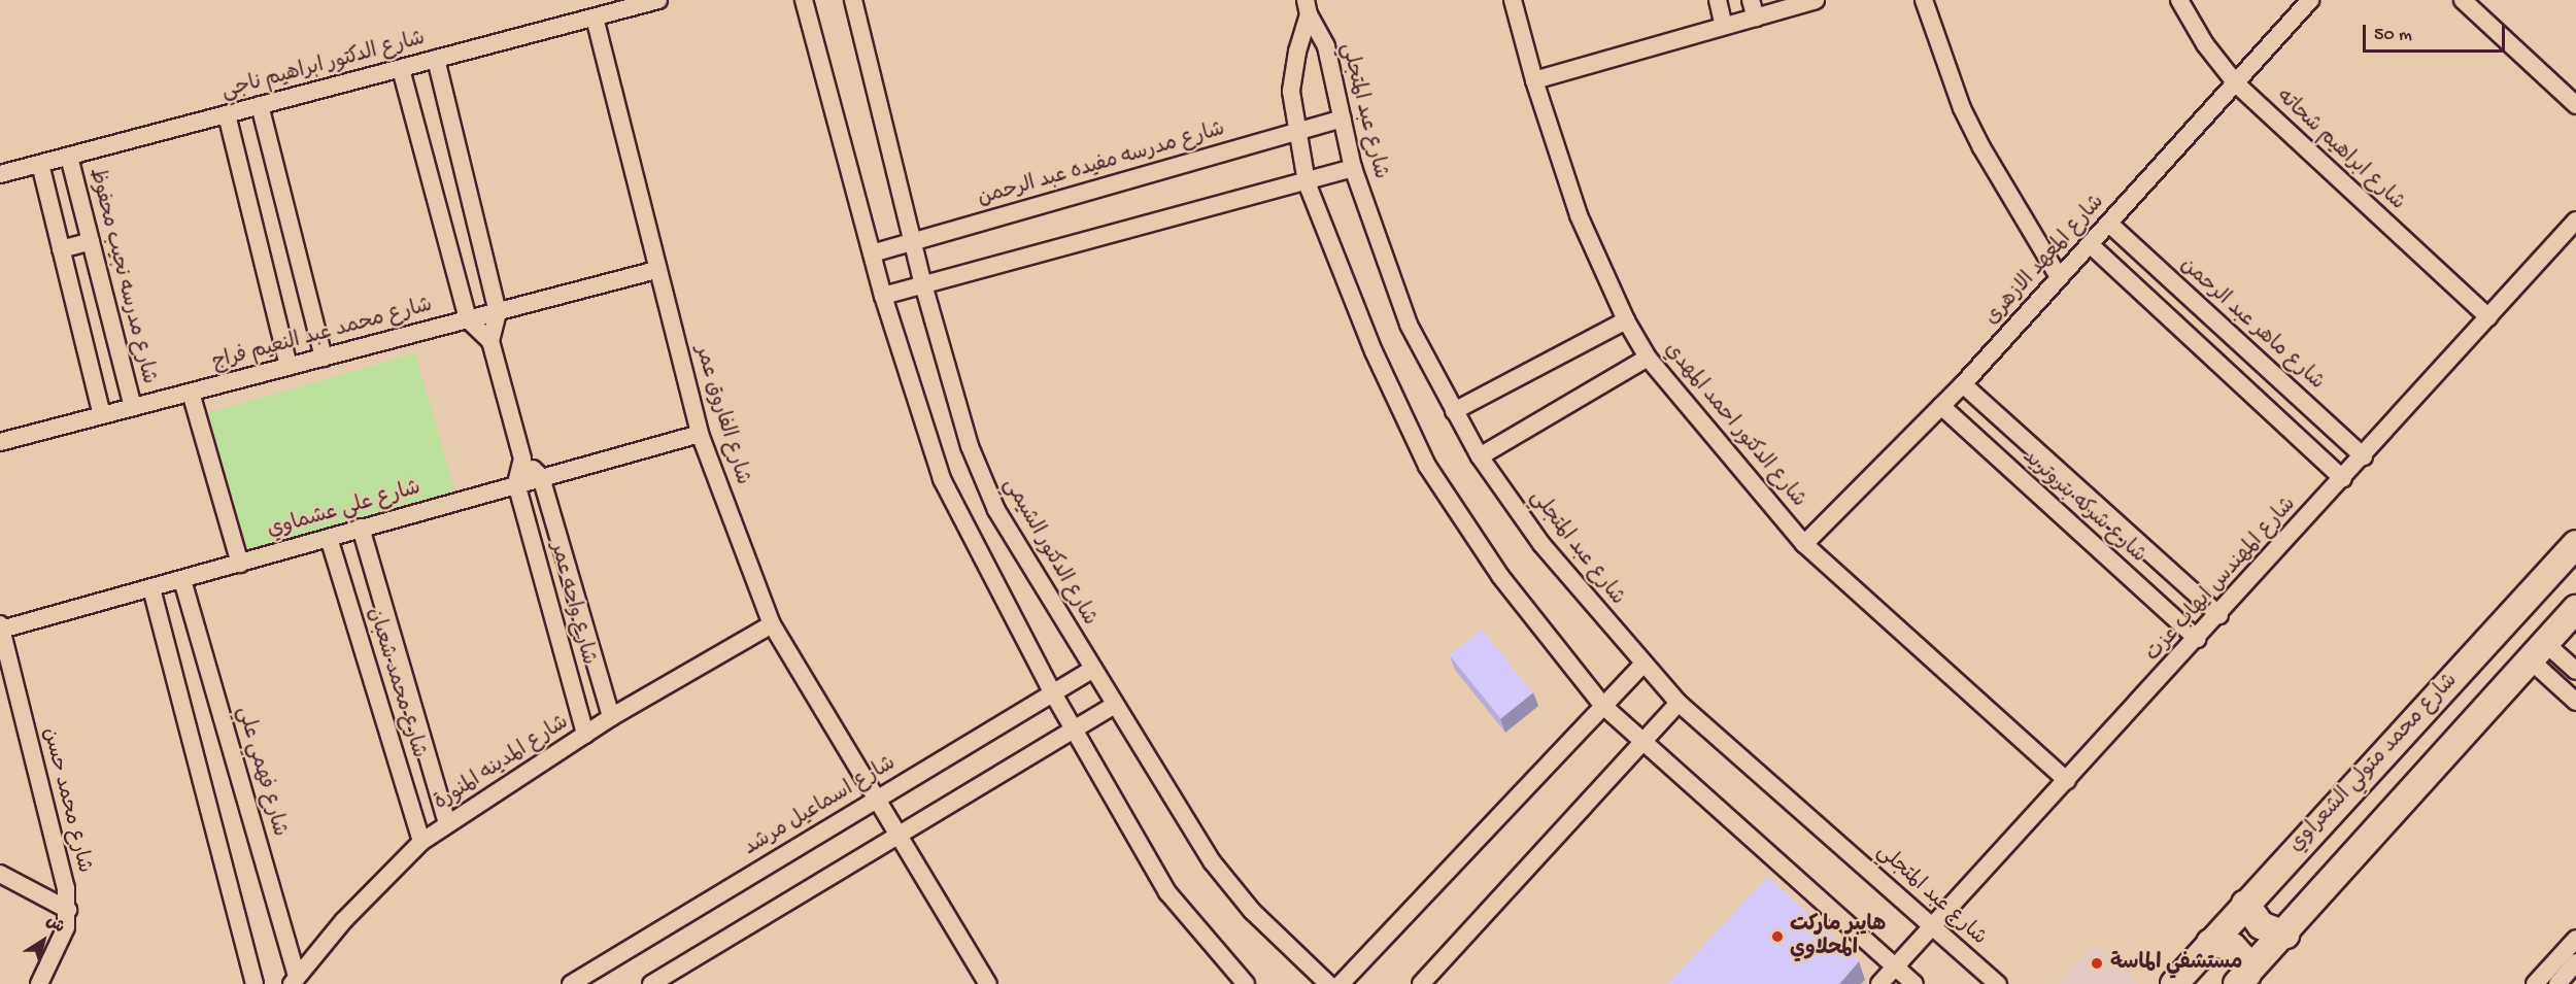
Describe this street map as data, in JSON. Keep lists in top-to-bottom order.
{
  "streets": {
    "main road": ["شارع محمد متولي الشعراوي"],
    "street": [
      "شارع الدكتور ابراهيم ناجي",
      "شارع عبد المتجلي",
      "شارع ابراهيم شحاته",
      "شارع مدرسه مفيده عبد الرحمن",
      "شارع المعهد الازهرى",
      "شارع مدرسه نجيب محفوظ",
      "شارع ماهر عبد الرحمن",
      "شارع محمد عبد النعيم فراج",
      "شارع الفاروق عمر",
      "شارع الدكتور احمد المهدي",
      "شارع شركه بتروتريد",
      "شارع علي عشماوي",
      "شارع الدكتور الشيمي",
      "شارع المهندس ايهاب عزت",
      "شارع واحه عمر",
      "شارع محمد شعبان",
      "شارع المدينه المنورة",
      "شارع فهمي علي",
      "شارع محمد حسن",
      "شارع اسماعيل مرشد"
    ]
  },
  "crossings": [
    ["شارع الدكتور ابراهيم ناجي", "شارع مدرسه نجيب محفوظ"],
    ["شارع الدكتور ابراهيم ناجي", "شارع الفاروق عمر"],
    ["شارع عبد المتجلي", "شارع مدرسه مفيده عبد الرحمن"],
    ["شارع عبد المتجلي", "شارع المهندس ايهاب عزت"],
    ["شارع ابراهيم شحاته", "شارع المعهد الازهرى"],
    ["شارع ابراهيم شحاته", "شارع المهندس ايهاب عزت"],
    ["شارع مدرسه مفيده عبد الرحمن", "شارع الدكتور الشيمي"],
    ["شارع المعهد الازهرى", "شارع ماهر عبد الرحمن"],
    ["شارع المعهد الازهرى", "شارع الدكتور احمد المهدي"],
    ["شارع المعهد الازهرى", "شارع شركه بتروتريد"],
    ["شارع مدرسه نجيب محفوظ", "شارع محمد عبد النعيم فراج"],
    ["شارع ماهر عبد الرحمن", "شارع المهندس ايهاب عزت"],
    ["شارع محمد عبد النعيم فراج", "شارع الفاروق عمر"],
    ["شارع الفاروق عمر", "شارع علي عشماوي"],
    ["شارع الفاروق عمر", "شارع المدينه المنورة"],
    ["شارع الفاروق عمر", "شارع اسماعيل مرشد"],
    ["شارع الدكتور احمد المهدي", "شارع المهندس ايهاب عزت"],
    ["شارع شركه بتروتريد", "شارع المهندس ايهاب عزت"],
    ["شارع علي عشماوي", "شارع واحه عمر"],
    ["شارع علي عشماوي", "شارع محمد شعبان"],
    ["شارع علي عشماوي", "شارع فهمي علي"],
    ["شارع علي عشماوي", "شارع محمد حسن"],
    ["شارع الدكتور الشيمي", "شارع اسماعيل مرشد"],
    ["شارع واحه عمر", "شارع المدينه المنورة"],
    ["شارع محمد شعبان", "شارع المدينه المنورة"],
    ["شارع المدينه المنورة", "شارع فهمي علي"]
  ],
  "places": ["هايبر ماركت المحلاوي", "مستشفي الماسة"],
  "scale_bar": "50 m",
  "north": "top right"
}
